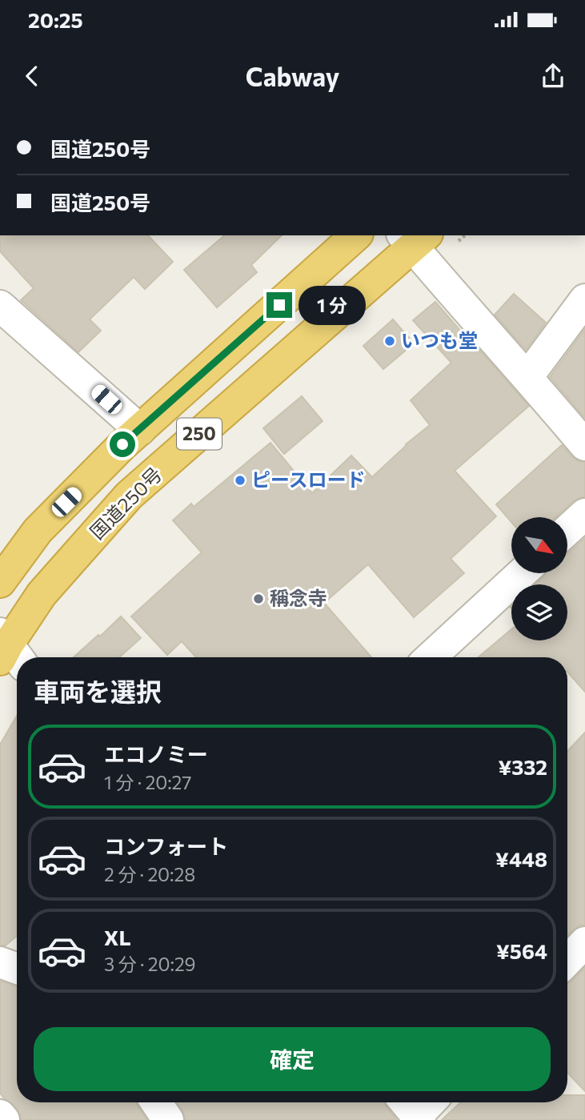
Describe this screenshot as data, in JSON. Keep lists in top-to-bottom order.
{
  "streets": {
    "highway": ["250", "国道250号"]
  },
  "places": ["いつも堂", "ピースロード", "稱念寺"],
  "north": "bottom right",
  "page": {
    "status": "20:25",
    "header": "Cabway",
    "banner": ["国道250号", "国道250号"],
    "bubble": "1 分",
    "heading": "車両を選択",
    "list": [
      {
        "name": "エコノミー",
        "note": "1 分 · 20:27",
        "value": "¥332"
      },
      {
        "name": "コンフォート",
        "note": "2 分 · 20:28",
        "value": "¥448"
      },
      {
        "name": "XL",
        "note": "3 分 · 20:29",
        "value": "¥564"
      }
    ],
    "buttons": "確定"
  }
}
